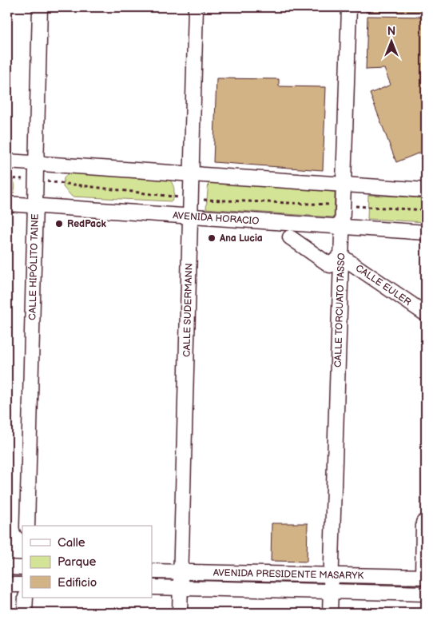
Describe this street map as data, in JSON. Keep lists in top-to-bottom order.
{
  "streets": {
    "street": [
      "AVENIDA HORACIO",
      "CALLE HIPÓLITO TAINE",
      "CALLE EULER",
      "CALLE SUDERMANN",
      "CALLE TORCUATO TASSO",
      "AVENIDA PRESIDENTE MASARYK"
    ]
  },
  "crossings": [
    ["AVENIDA HORACIO", "CALLE HIPÓLITO TAINE"],
    ["AVENIDA HORACIO", "CALLE SUDERMANN"],
    ["AVENIDA HORACIO", "CALLE TORCUATO TASSO"],
    ["CALLE EULER", "CALLE TORCUATO TASSO"],
    ["CALLE SUDERMANN", "AVENIDA PRESIDENTE MASARYK"],
    ["CALLE TORCUATO TASSO", "AVENIDA PRESIDENTE MASARYK"]
  ],
  "places": ["RedPack", "Ana Lucia"],
  "legend": ["Calle", "Parque", "Edificio"],
  "north": "top"
}
